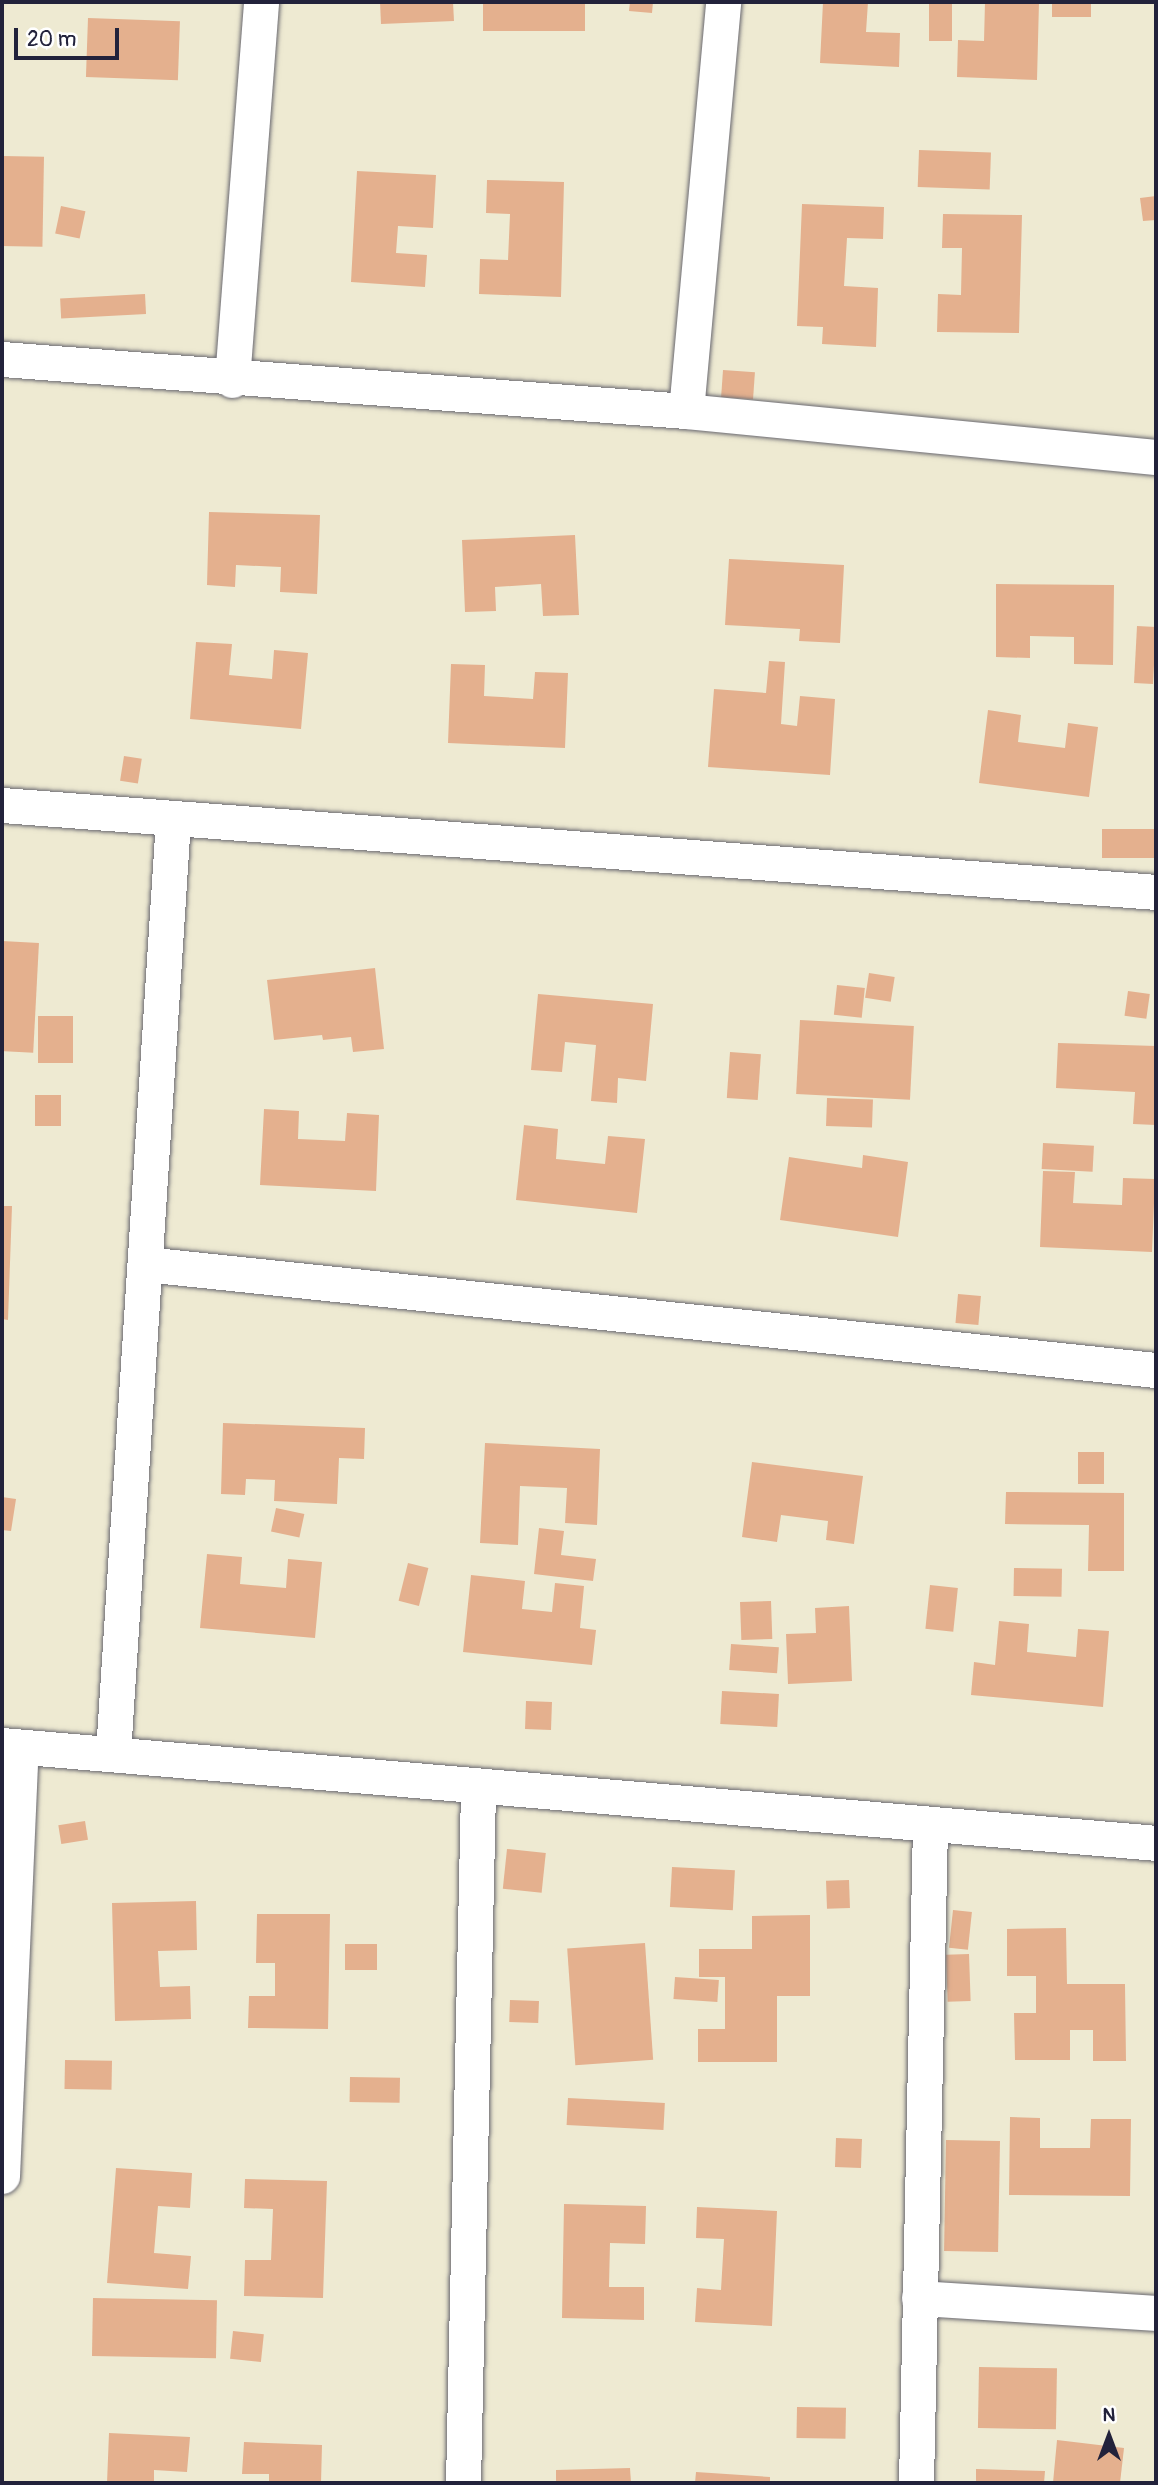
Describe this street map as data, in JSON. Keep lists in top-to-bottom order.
{
  "scale_bar": "20 m",
  "north": "top"
}
